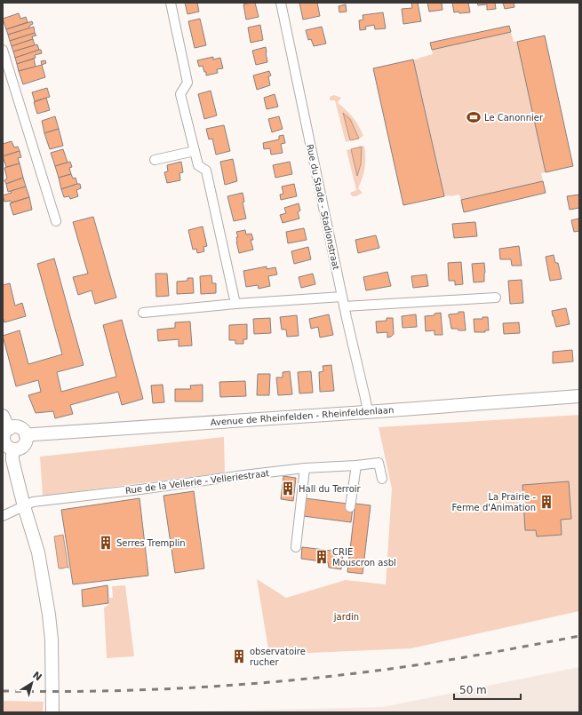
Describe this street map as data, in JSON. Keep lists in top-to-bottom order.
{
  "streets": {
    "main road": ["Avenue de Rheinfelden - Rheinfeldenlaan"],
    "street": ["Rue du Stade - Stadionstraat", "Rue de la Vellerie - Velleriestraat"]
  },
  "crossings": [
    ["Rue du Stade - Stadionstraat", "Avenue de Rheinfelden - Rheinfeldenlaan"]
  ],
  "parks": ["jardin"],
  "places": {
    "sports": ["Le Canonnier"],
    "building": [
      "Hall du Terroir",
      "La Prairie - Ferme d'Animation",
      "Serres Tremplin",
      "CRIE Mouscron asbl",
      "observatoire rucher"
    ]
  },
  "scale_bar": "50 m",
  "north": "top right"
}
